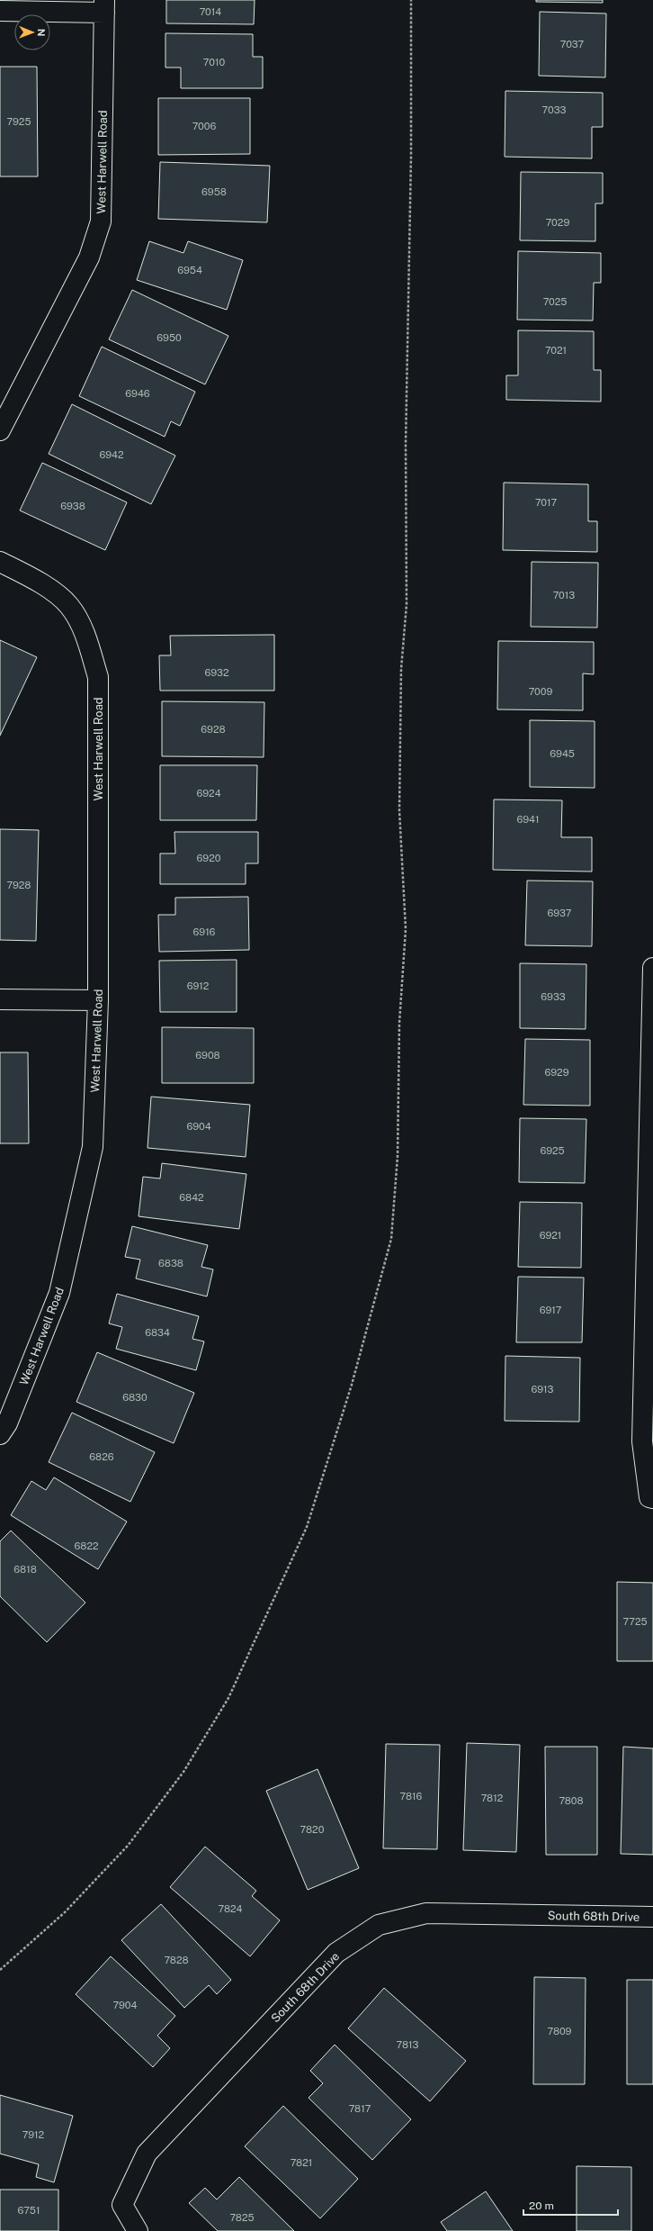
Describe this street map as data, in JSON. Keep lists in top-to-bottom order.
{
  "streets": {
    "street": ["West Harwell Road", "South 68th Drive"]
  },
  "house_numbers": [
    "7014",
    "7037",
    "7010",
    "7033",
    "7925",
    "7006",
    "6958",
    "7029",
    "6954",
    "7025",
    "6950",
    "7021",
    "6946",
    "6942",
    "7017",
    "6938",
    "7013",
    "6932",
    "7009",
    "6928",
    "6945",
    "6924",
    "6941",
    "6920",
    "7928",
    "6937",
    "6916",
    "6912",
    "6933",
    "6908",
    "6929",
    "6904",
    "6925",
    "6842",
    "6921",
    "6838",
    "6917",
    "6834",
    "6913",
    "6830",
    "6826",
    "6822",
    "6818",
    "7725",
    "7816",
    "7812",
    "7808",
    "7820",
    "7824",
    "7828",
    "7904",
    "7809",
    "7813",
    "7817",
    "7912",
    "7821",
    "6751",
    "7825"
  ],
  "scale_bar": "20 m",
  "north": "right"
}
